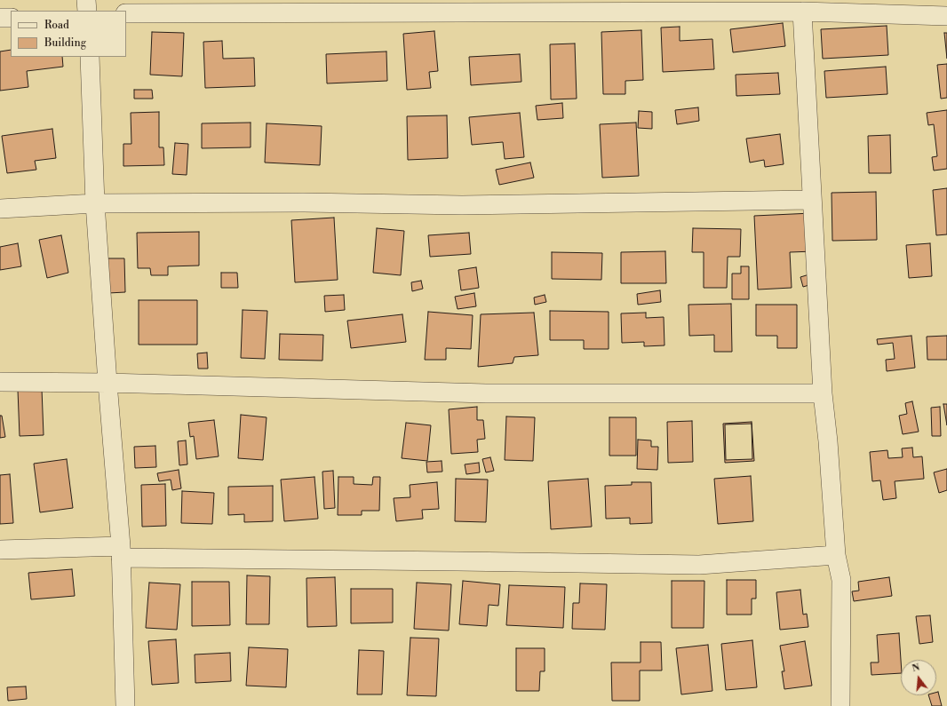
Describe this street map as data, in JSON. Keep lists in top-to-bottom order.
{
  "legend": ["Road", "Building"],
  "north": "top"
}
